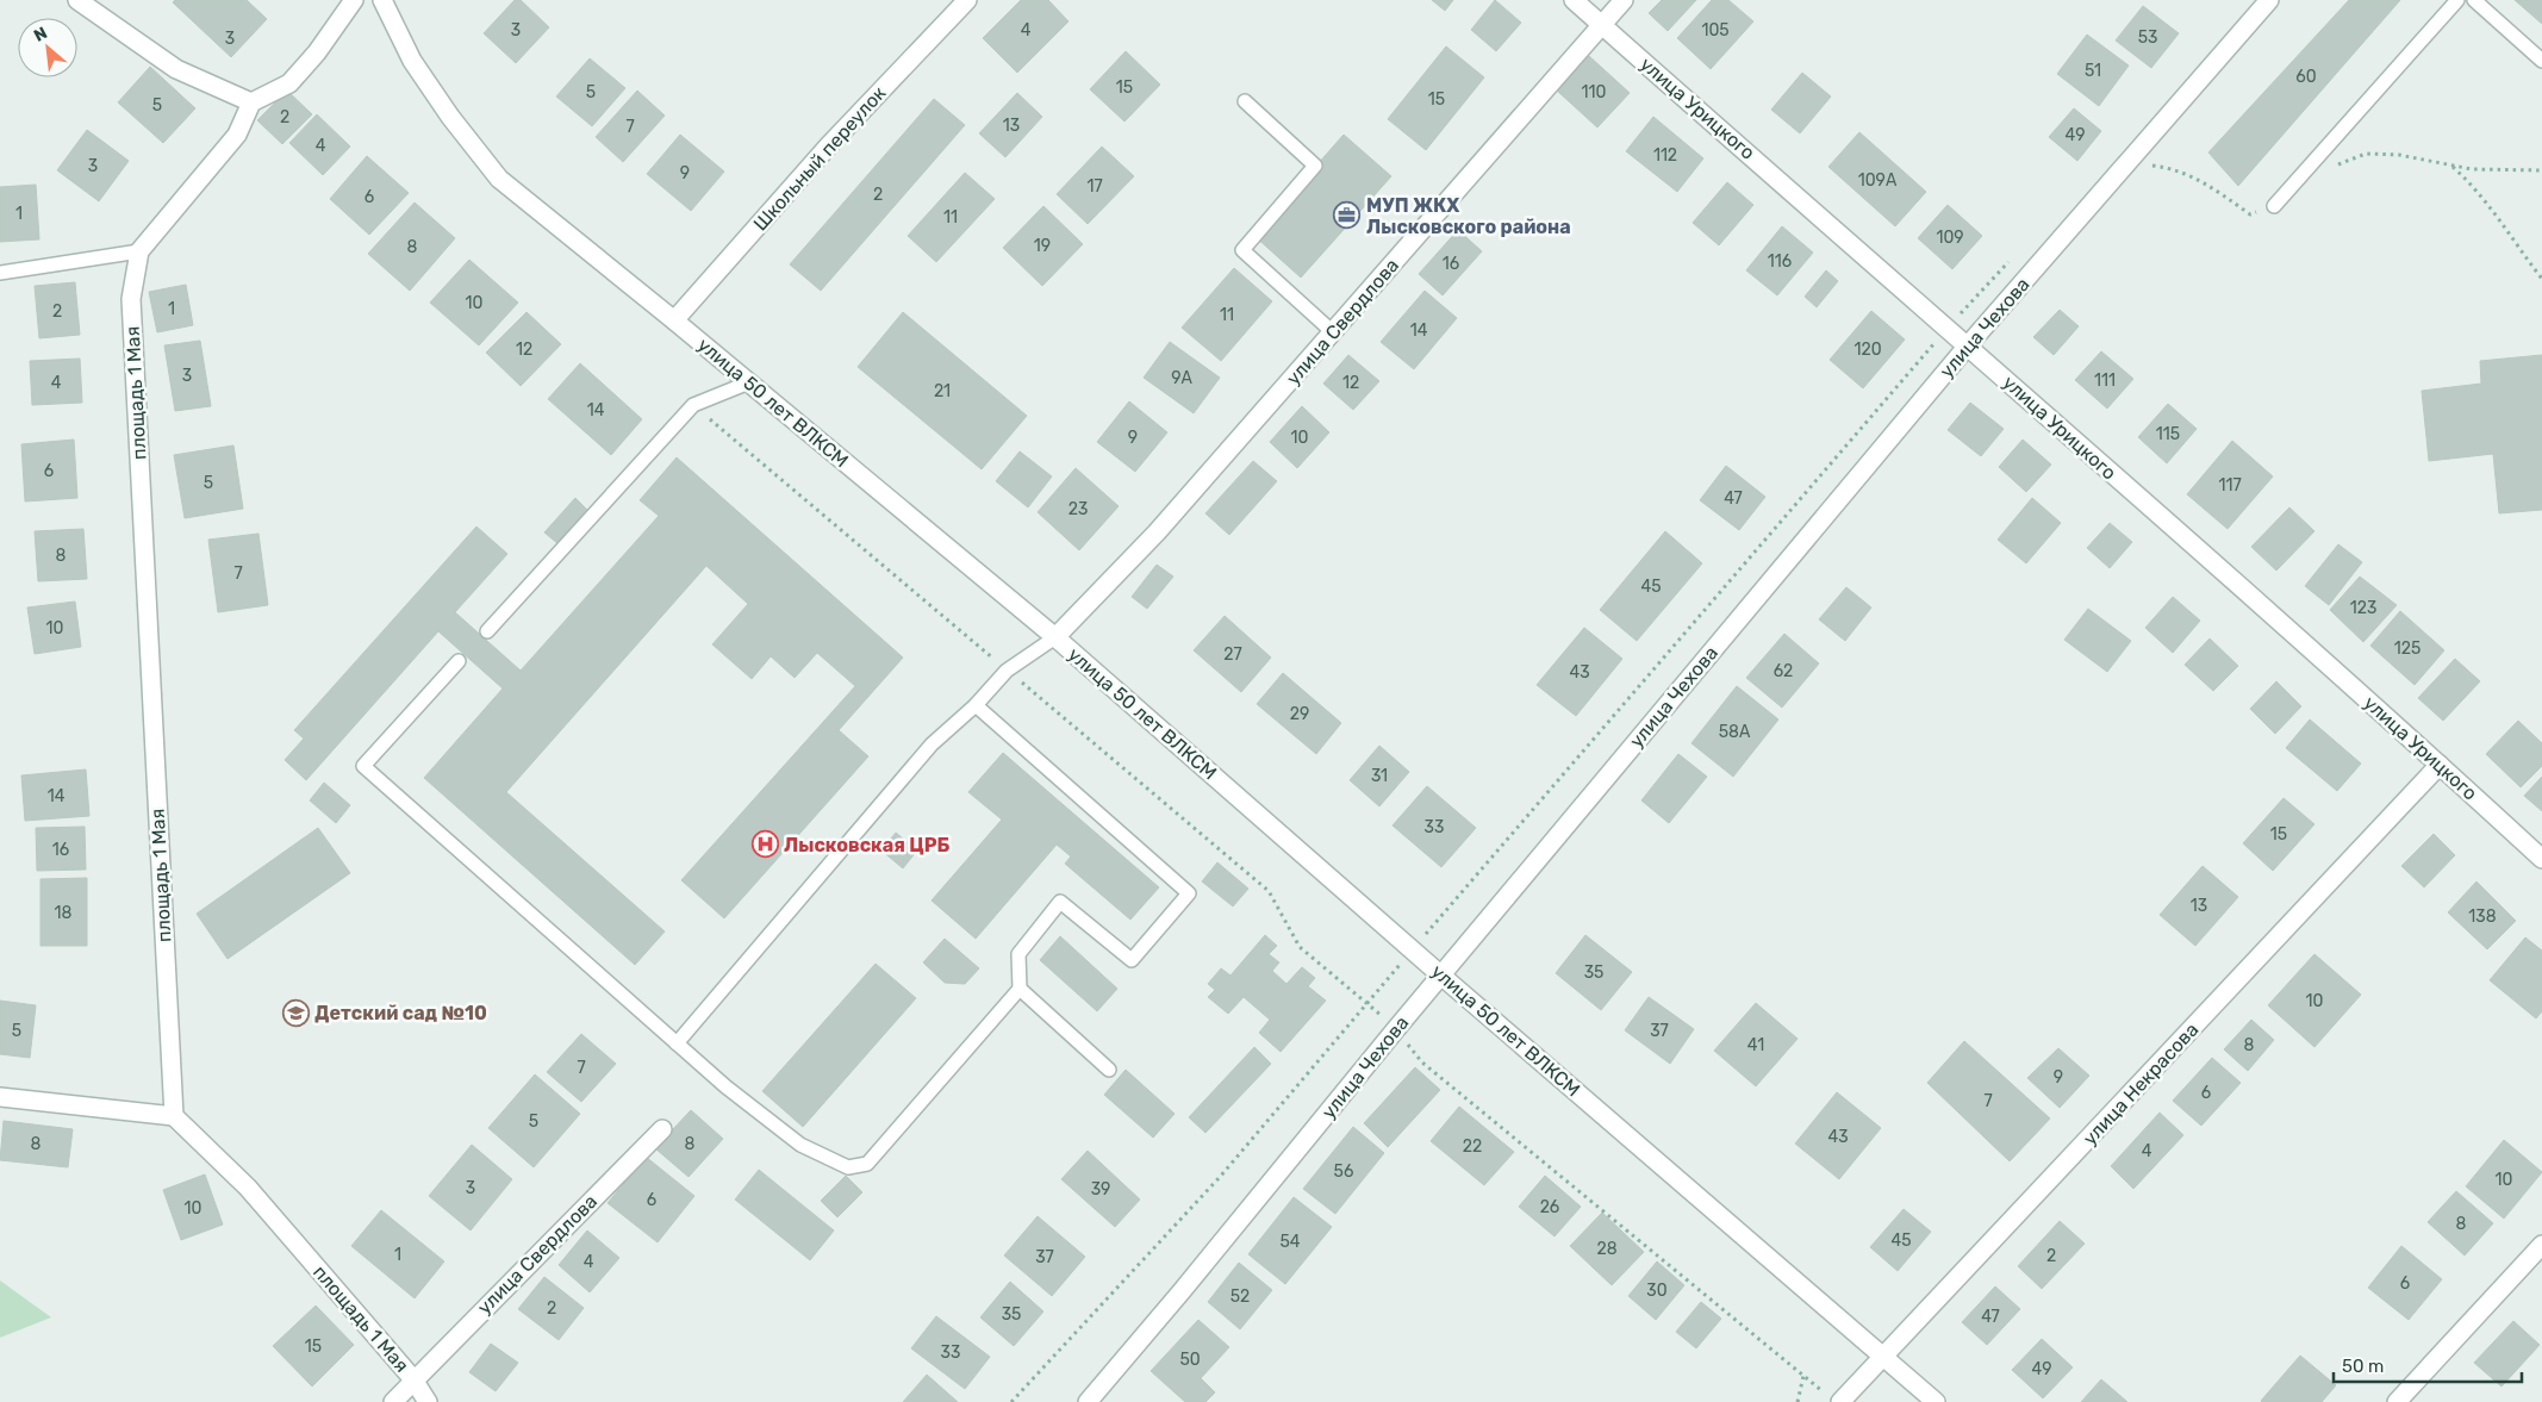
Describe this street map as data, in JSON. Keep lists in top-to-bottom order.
{
  "streets": {
    "street": [
      "улица Урицкого",
      "Школьный переулок",
      "улица Свердлова",
      "улица Чехова",
      "площадь 1 Мая",
      "улица 50 лет ВЛКСМ",
      "улица Некрасова"
    ]
  },
  "crossings": [
    ["улица Урицкого", "улица Свердлова"],
    ["улица Урицкого", "улица Чехова"],
    ["улица Урицкого", "улица Некрасова"],
    ["Школьный переулок", "улица 50 лет ВЛКСМ"],
    ["улица Свердлова", "площадь 1 Мая"],
    ["улица Свердлова", "улица 50 лет ВЛКСМ"],
    ["улица Чехова", "улица 50 лет ВЛКСМ"],
    ["улица 50 лет ВЛКСМ", "улица Некрасова"]
  ],
  "places": {
    "office": ["МУП ЖКХ Лысковского района"],
    "hospital": ["Лысковская ЦРБ"],
    "school or university": ["Детский сад №10"]
  },
  "house_numbers": [
    "3",
    "4",
    "105",
    "53",
    "3",
    "51",
    "60",
    "15",
    "5",
    "110",
    "15",
    "5",
    "2",
    "13",
    "7",
    "49",
    "4",
    "112",
    "3",
    "9",
    "109А",
    "17",
    "2",
    "6",
    "1",
    "11",
    "109",
    "19",
    "8",
    "116",
    "16",
    "10",
    "1",
    "2",
    "11",
    "14",
    "12",
    "120",
    "3",
    "9А",
    "111",
    "4",
    "12",
    "21",
    "14",
    "115",
    "9",
    "10",
    "6",
    "5",
    "117",
    "47",
    "23",
    "8",
    "7",
    "45",
    "123",
    "10",
    "125",
    "27",
    "62",
    "43",
    "29",
    "58А",
    "31",
    "14",
    "33",
    "15",
    "16",
    "13",
    "18",
    "138",
    "35",
    "10",
    "5",
    "37",
    "41",
    "8",
    "7",
    "9",
    "6",
    "7",
    "5",
    "43",
    "8",
    "8",
    "22",
    "4",
    "56",
    "10",
    "3",
    "39",
    "6",
    "26",
    "10",
    "8",
    "45",
    "54",
    "28",
    "1",
    "2",
    "37",
    "4",
    "6",
    "30",
    "52",
    "2",
    "35",
    "47",
    "15",
    "33",
    "50",
    "49"
  ],
  "scale_bar": "50 m",
  "north": "top left"
}
